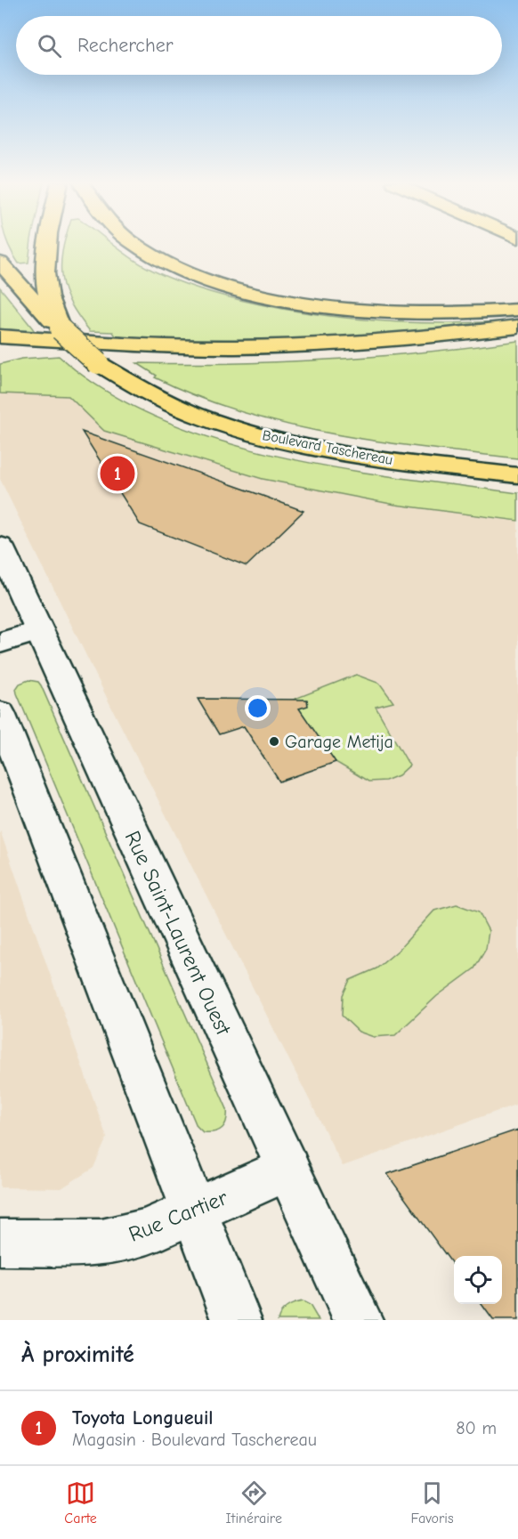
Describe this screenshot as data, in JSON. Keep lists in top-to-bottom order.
{
  "streets": {
    "main road": ["Boulevard Taschereau"],
    "street": ["Rue Saint-Laurent Ouest", "Rue Cartier"]
  },
  "crossings": [
    ["Rue Saint-Laurent Ouest", "Rue Cartier"]
  ],
  "places": ["Garage Metija"],
  "page": {
    "search": "Rechercher",
    "pins": "1",
    "heading": "À proximité",
    "list": [
      {
        "mark": "1",
        "name": "Toyota Longueuil",
        "note": "Magasin · Boulevard Taschereau",
        "value": "80 m"
      }
    ],
    "nav": ["Carte", "Itinéraire", "Favoris"]
  }
}
